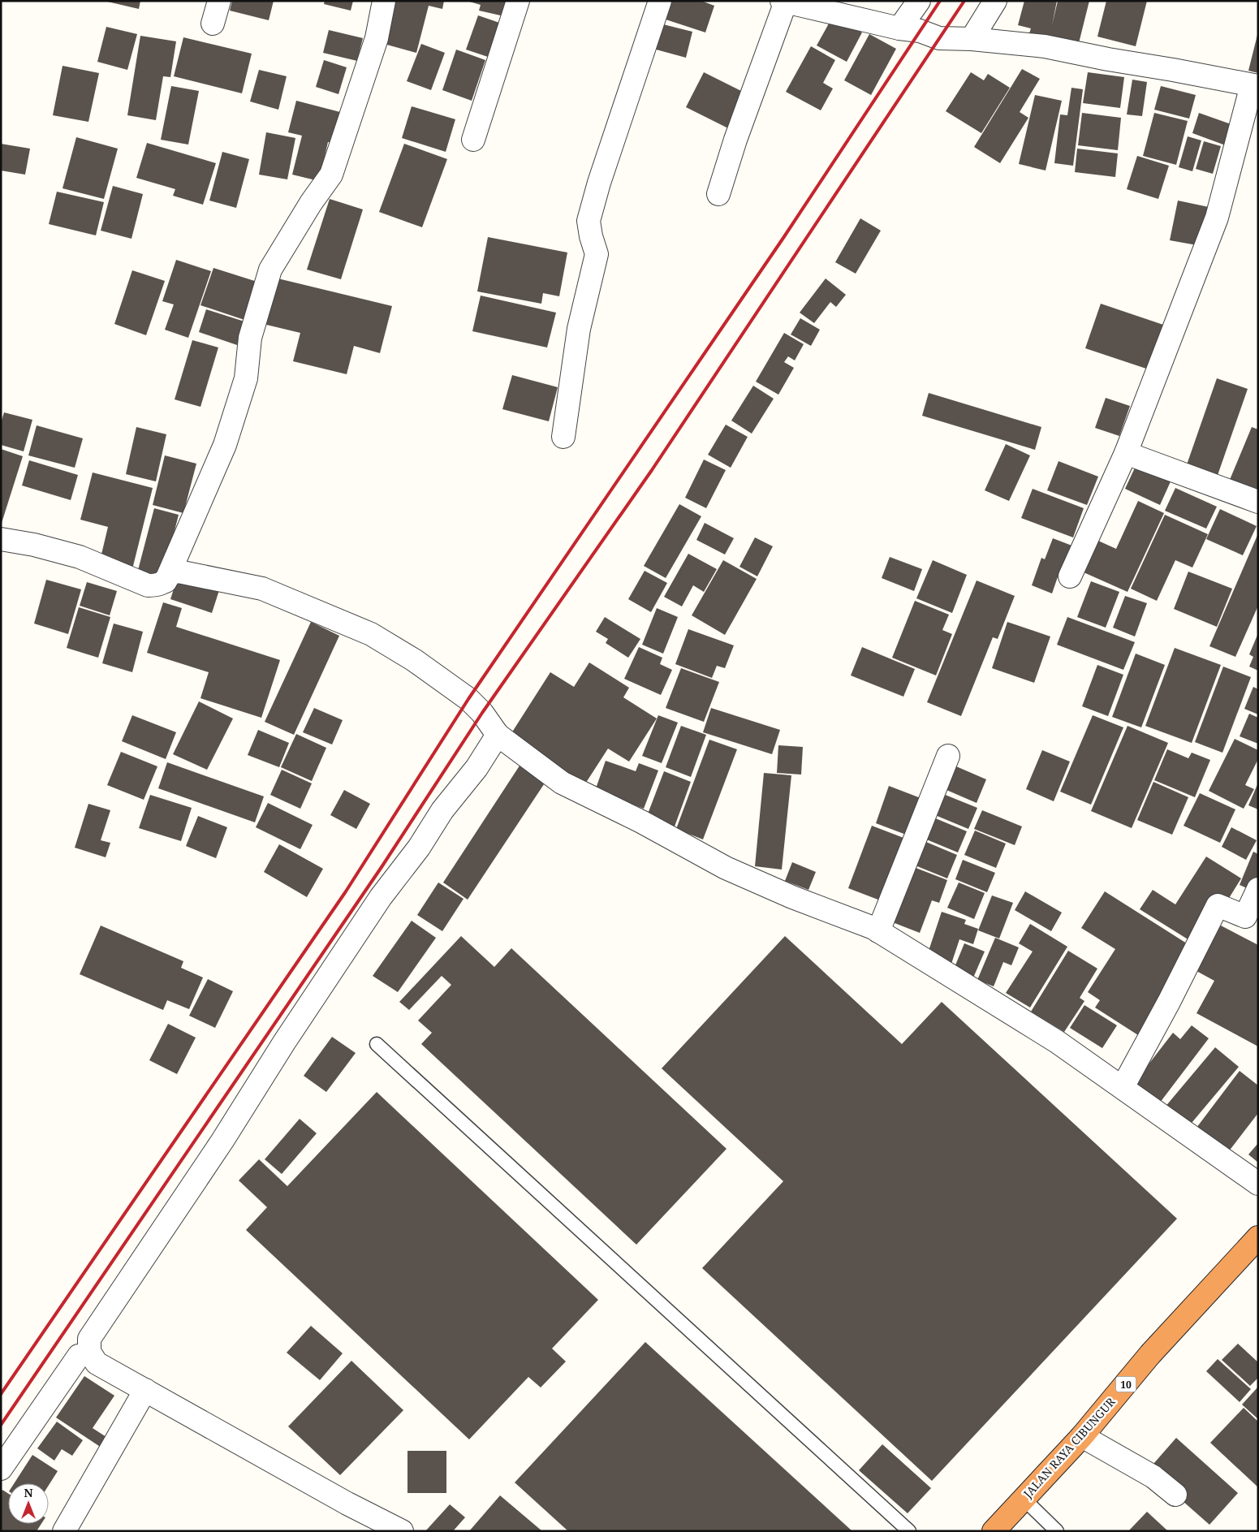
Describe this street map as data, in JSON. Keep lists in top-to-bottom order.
{
  "streets": {
    "highway": ["10", "JALAN RAYA CIBUNGUR"]
  },
  "north": "top"
}
